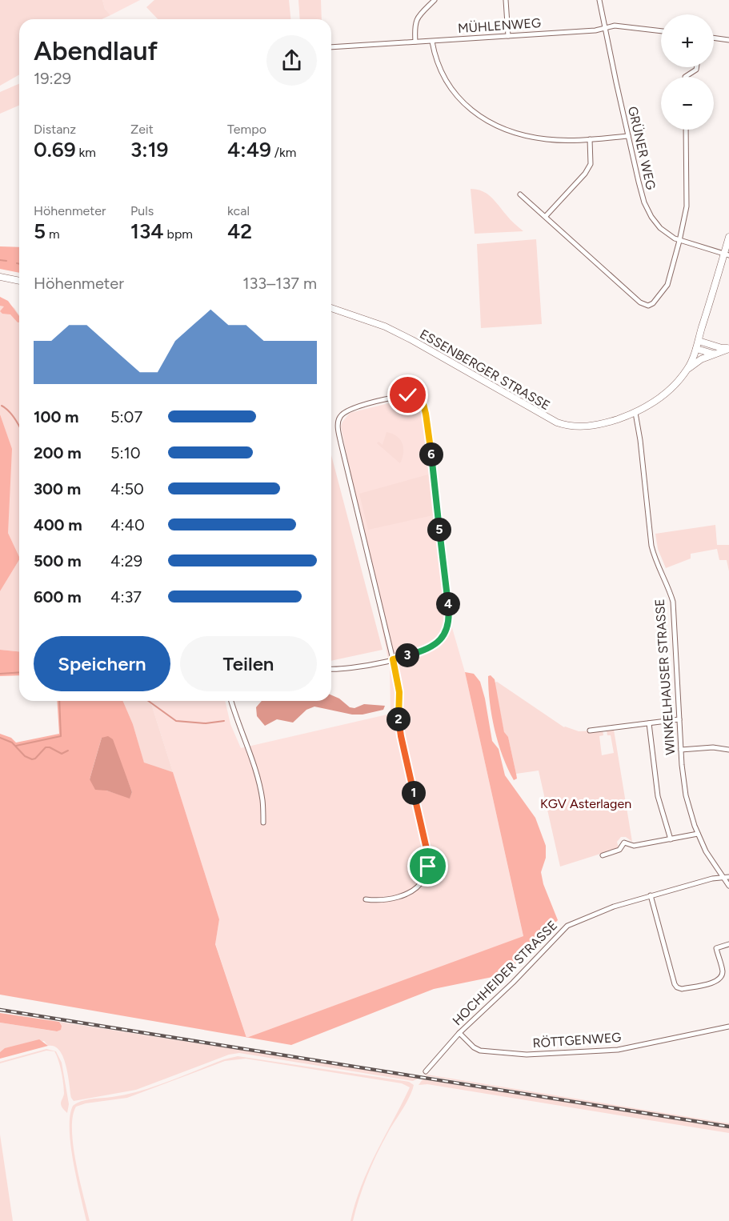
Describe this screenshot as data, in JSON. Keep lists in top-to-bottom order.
{
  "streets": {
    "main road": ["ESSENBERGER STRASSE"],
    "street": [
      "MÜHLENWEG",
      "GRÜNER WEG",
      "WINKELHAUSER STRASSE",
      "HOCHHEIDER STRASSE",
      "RÖTTGENWEG"
    ]
  },
  "crossings": [
    ["MÜHLENWEG", "GRÜNER WEG"],
    ["ESSENBERGER STRASSE", "WINKELHAUSER STRASSE"],
    ["WINKELHAUSER STRASSE", "HOCHHEIDER STRASSE"],
    ["HOCHHEIDER STRASSE", "RÖTTGENWEG"]
  ],
  "parks": ["KGV Asterlagen"],
  "page": {
    "map_buttons": ["+", "−"],
    "heading": ["Abendlauf", "19:29"],
    "stats": [
      ["Distanz", "0.69 km"],
      ["Zeit", "3:19"],
      ["Tempo", "4:49 /km"],
      ["Höhenmeter", "5 m"],
      ["Puls", "134 bpm"],
      ["kcal", "42"]
    ],
    "chart": ["Höhenmeter", "133–137 m"],
    "list": [
      {
        "name": "100 m",
        "note": "5:07"
      },
      {
        "name": "200 m",
        "note": "5:10"
      },
      {
        "name": "300 m",
        "note": "4:50"
      },
      {
        "name": "400 m",
        "note": "4:40"
      },
      {
        "name": "500 m",
        "note": "4:29"
      },
      {
        "name": "600 m",
        "note": "4:37"
      }
    ],
    "pins": [
      "6",
      "5",
      "4",
      "3",
      "2",
      "1"
    ],
    "buttons": ["Speichern", "Teilen"]
  }
}
